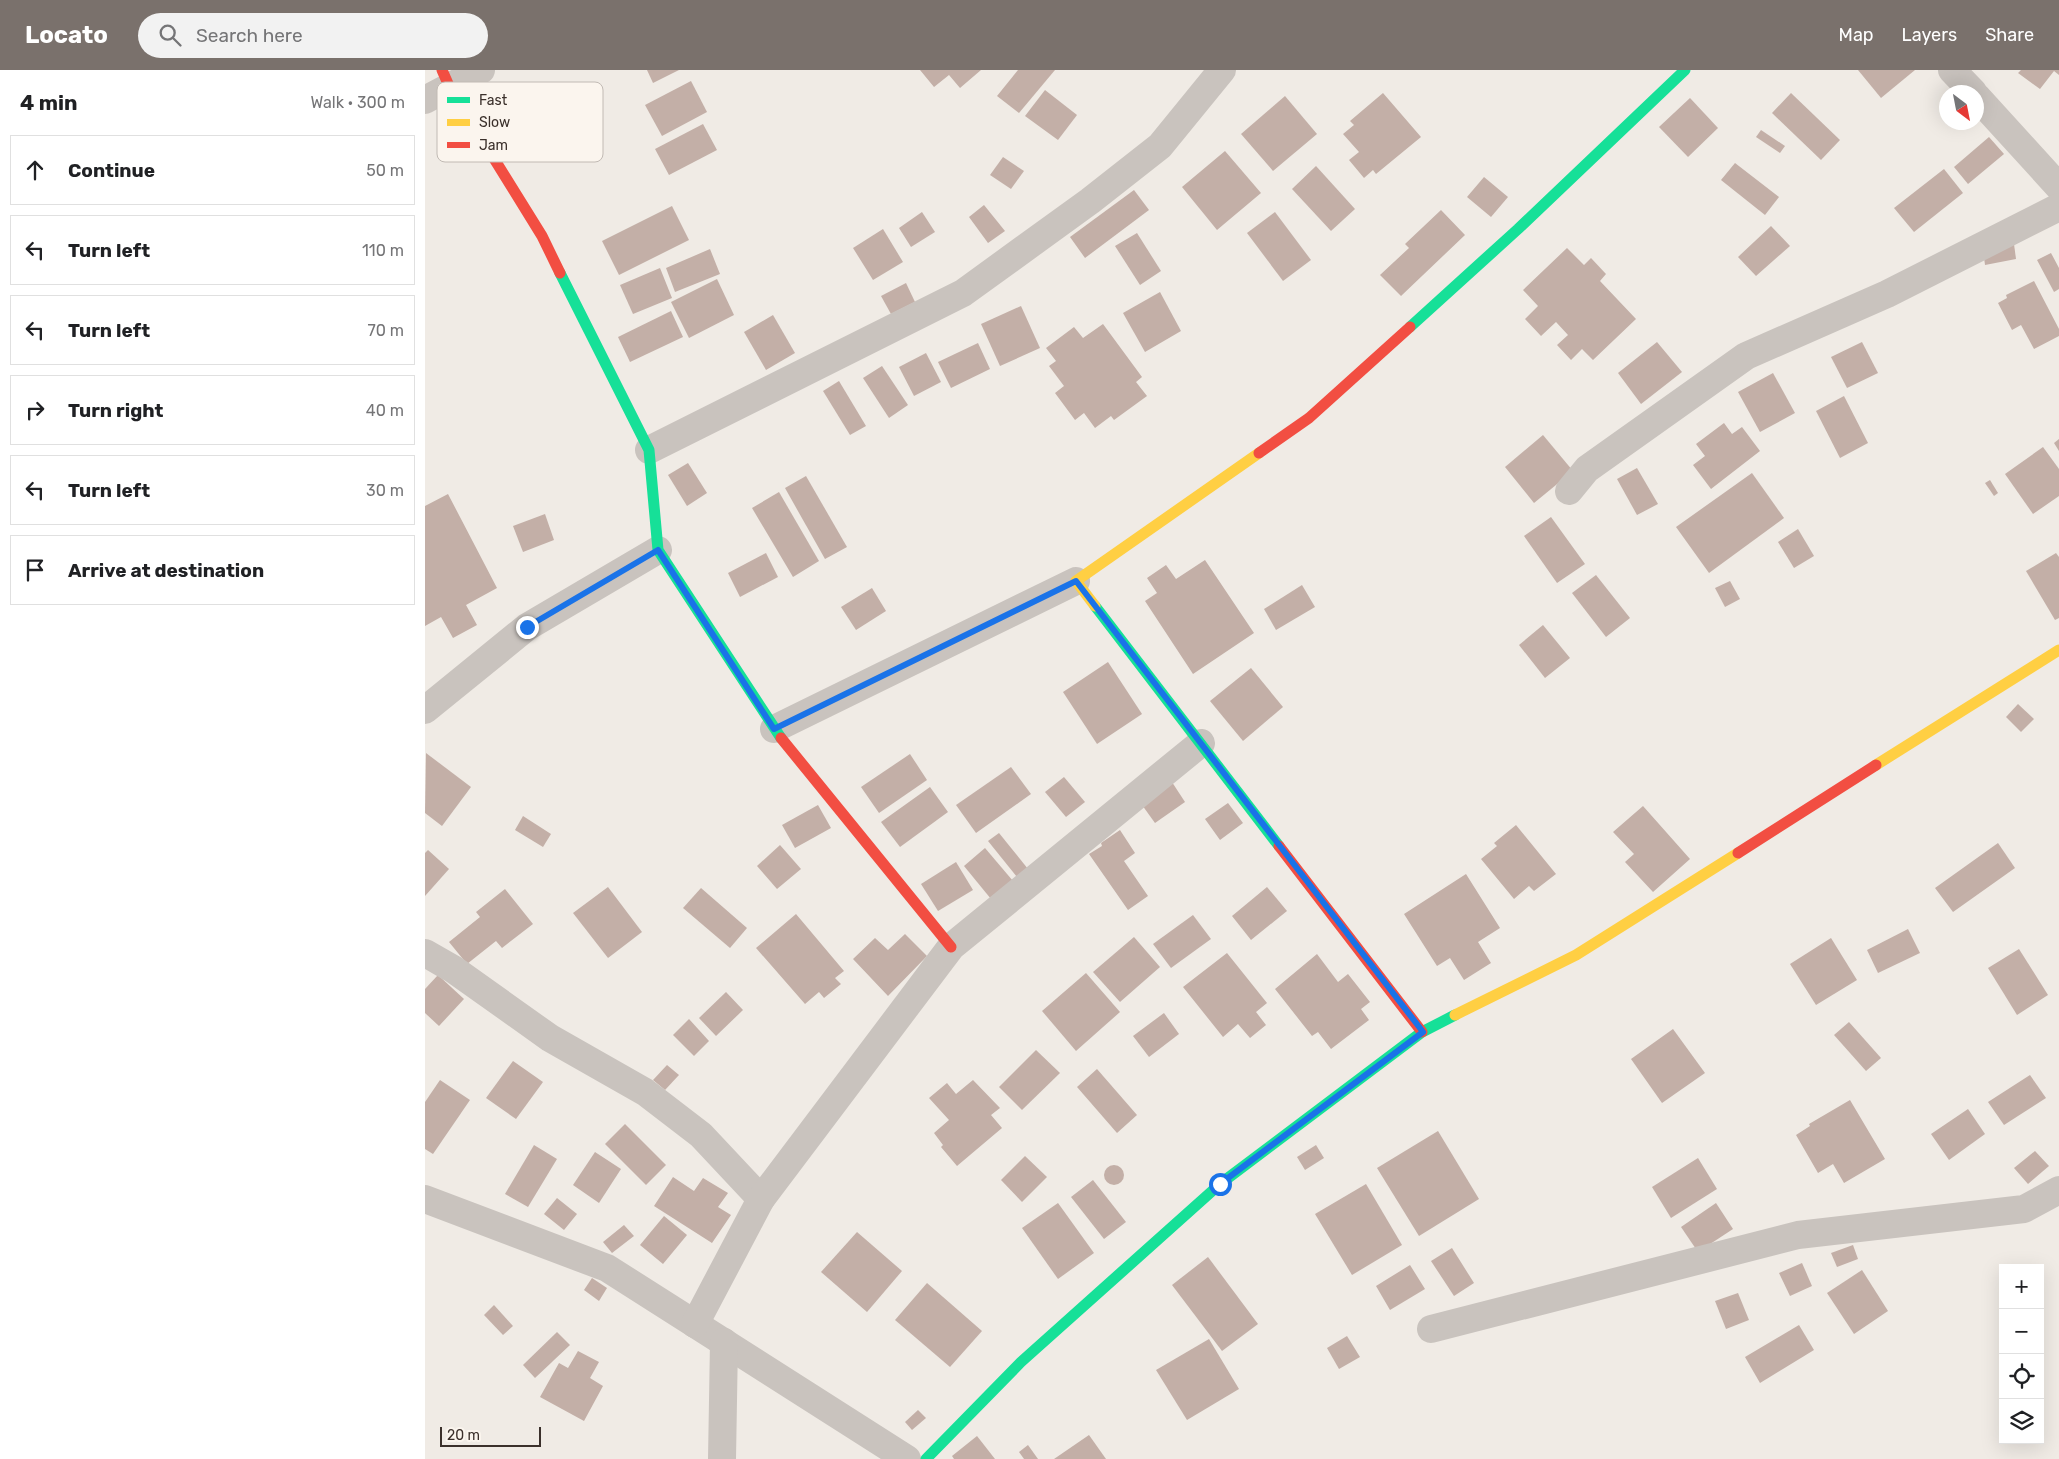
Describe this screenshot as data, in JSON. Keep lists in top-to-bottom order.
{
  "legend": ["Fast", "Slow", "Jam"],
  "scale_bar": "20 m",
  "north": "bottom right",
  "page": {
    "header": "Locato",
    "search": "Search here",
    "nav": ["Map", "Layers", "Share"],
    "heading": ["4 min", "Walk · 300 m"],
    "list": [
      ["Continue", "50 m"],
      ["Turn left", "110 m"],
      ["Turn left", "70 m"],
      ["Turn right", "40 m"],
      ["Turn left", "30 m"],
      "Arrive at destination"
    ],
    "map_buttons": ["+", "−"],
    "scale": "20 m"
  }
}
